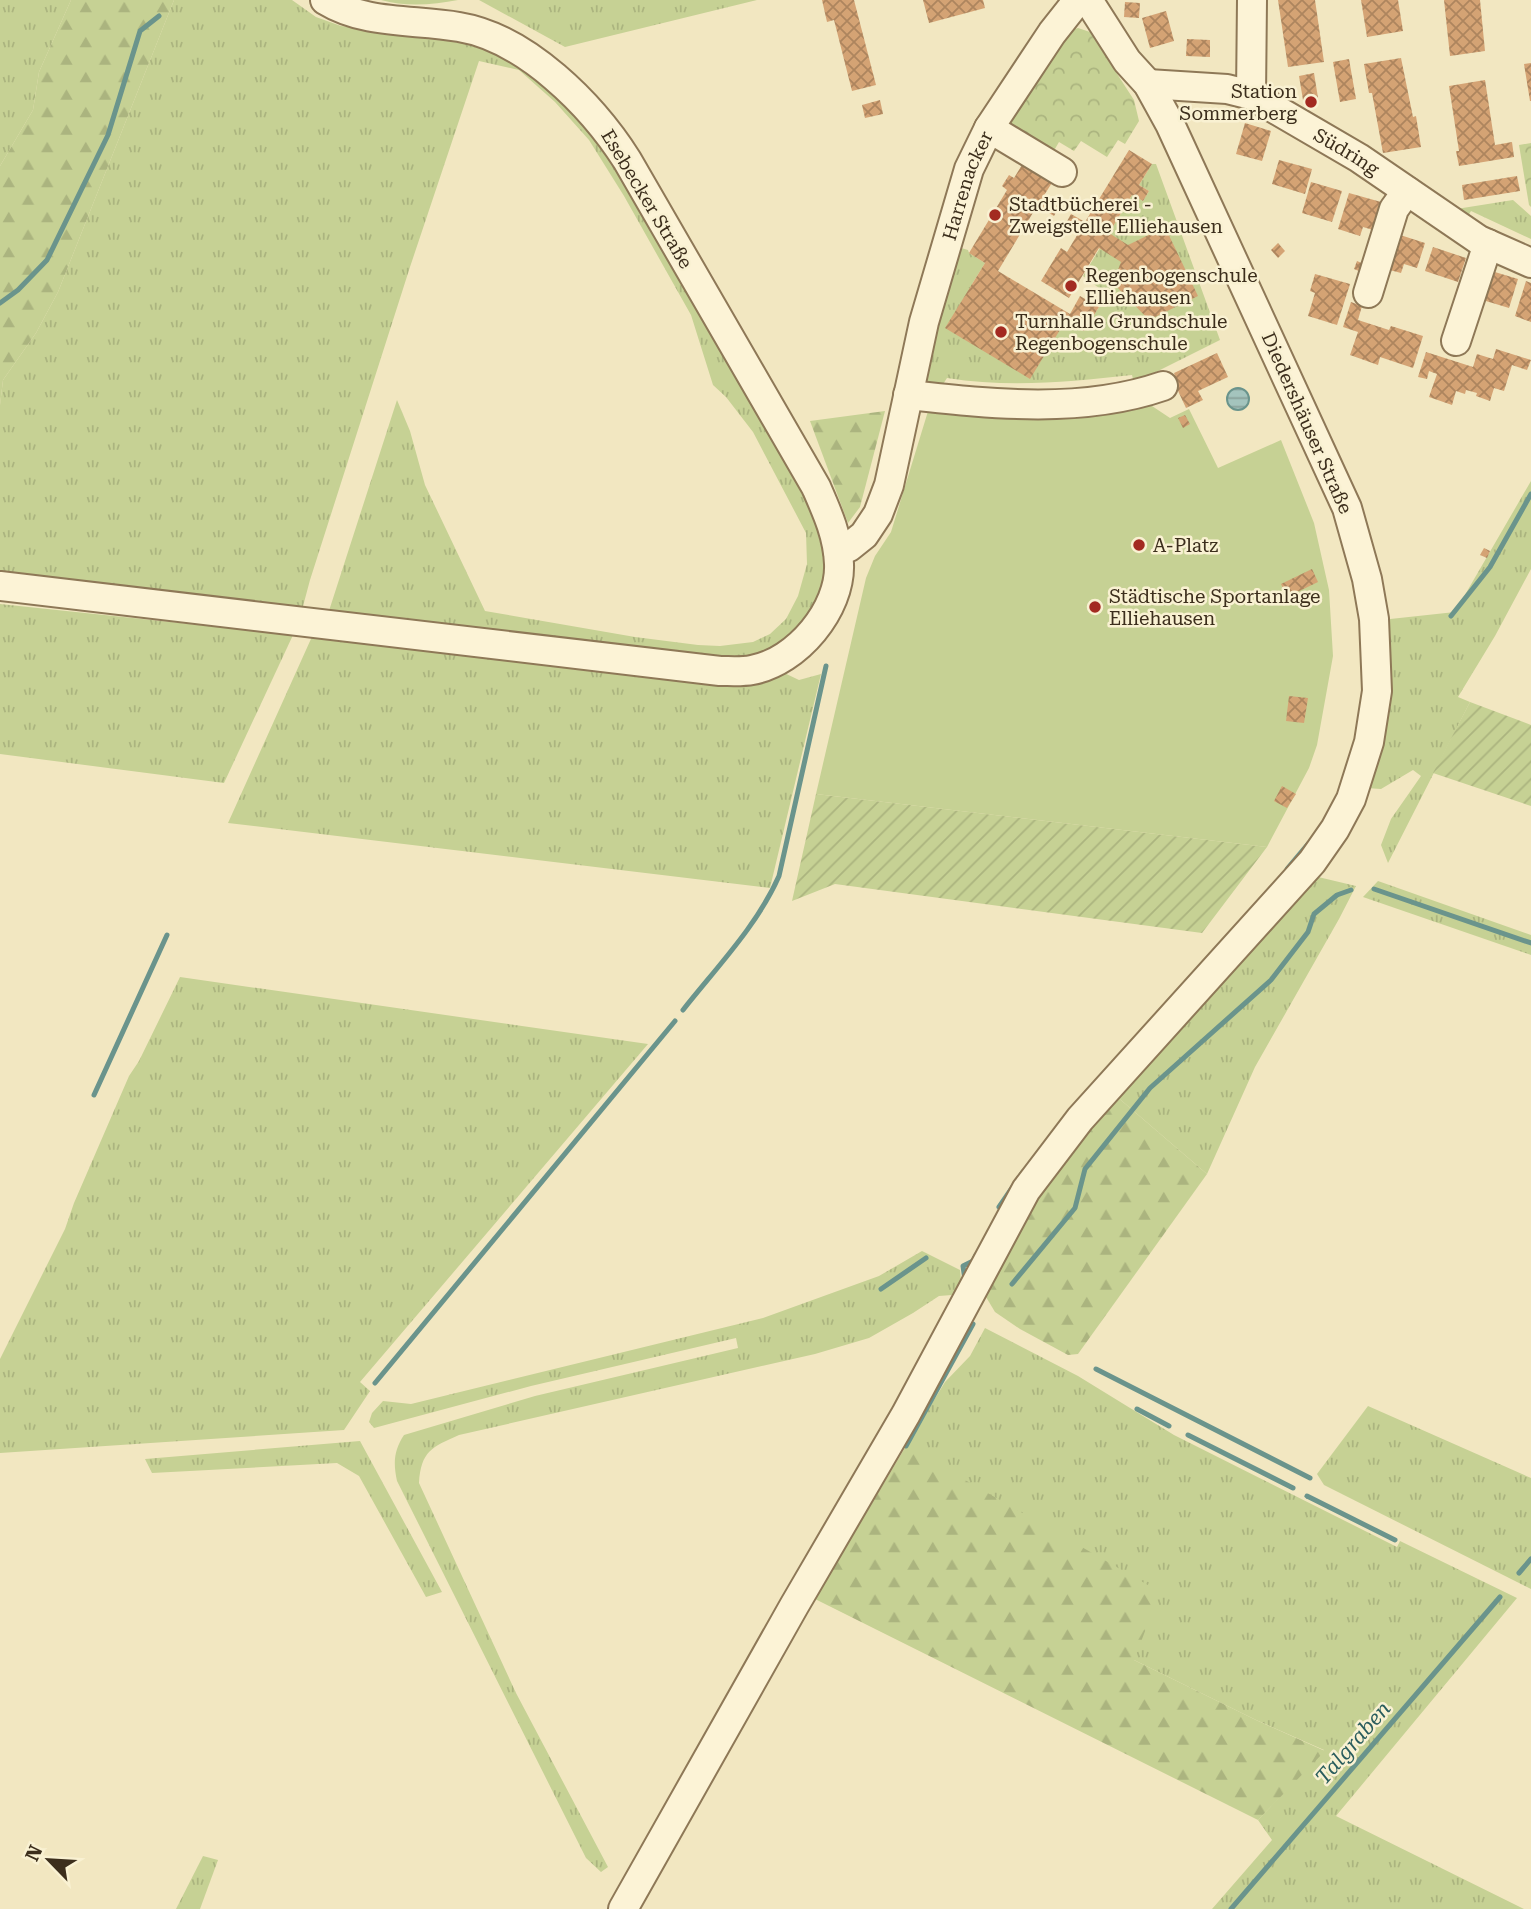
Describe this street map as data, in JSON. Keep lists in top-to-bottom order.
{
  "streets": {
    "street": [
      "Südring",
      "Harrenacker",
      "Esebecker Straße",
      "Diedershäuser Straße"
    ]
  },
  "crossings": [
    ["Südring", "Diedershäuser Straße"],
    ["Harrenacker", "Esebecker Straße"]
  ],
  "water": ["Talgraben"],
  "places": [
    "Station Sommerberg",
    "Stadtbücherei - Zweigstelle Elliehausen",
    "Regenbogenschule Elliehausen",
    "Turnhalle Grundschule Regenbogenschule",
    "A-Platz",
    "Städtische Sportanlage Elliehausen"
  ],
  "north": "top left"
}
